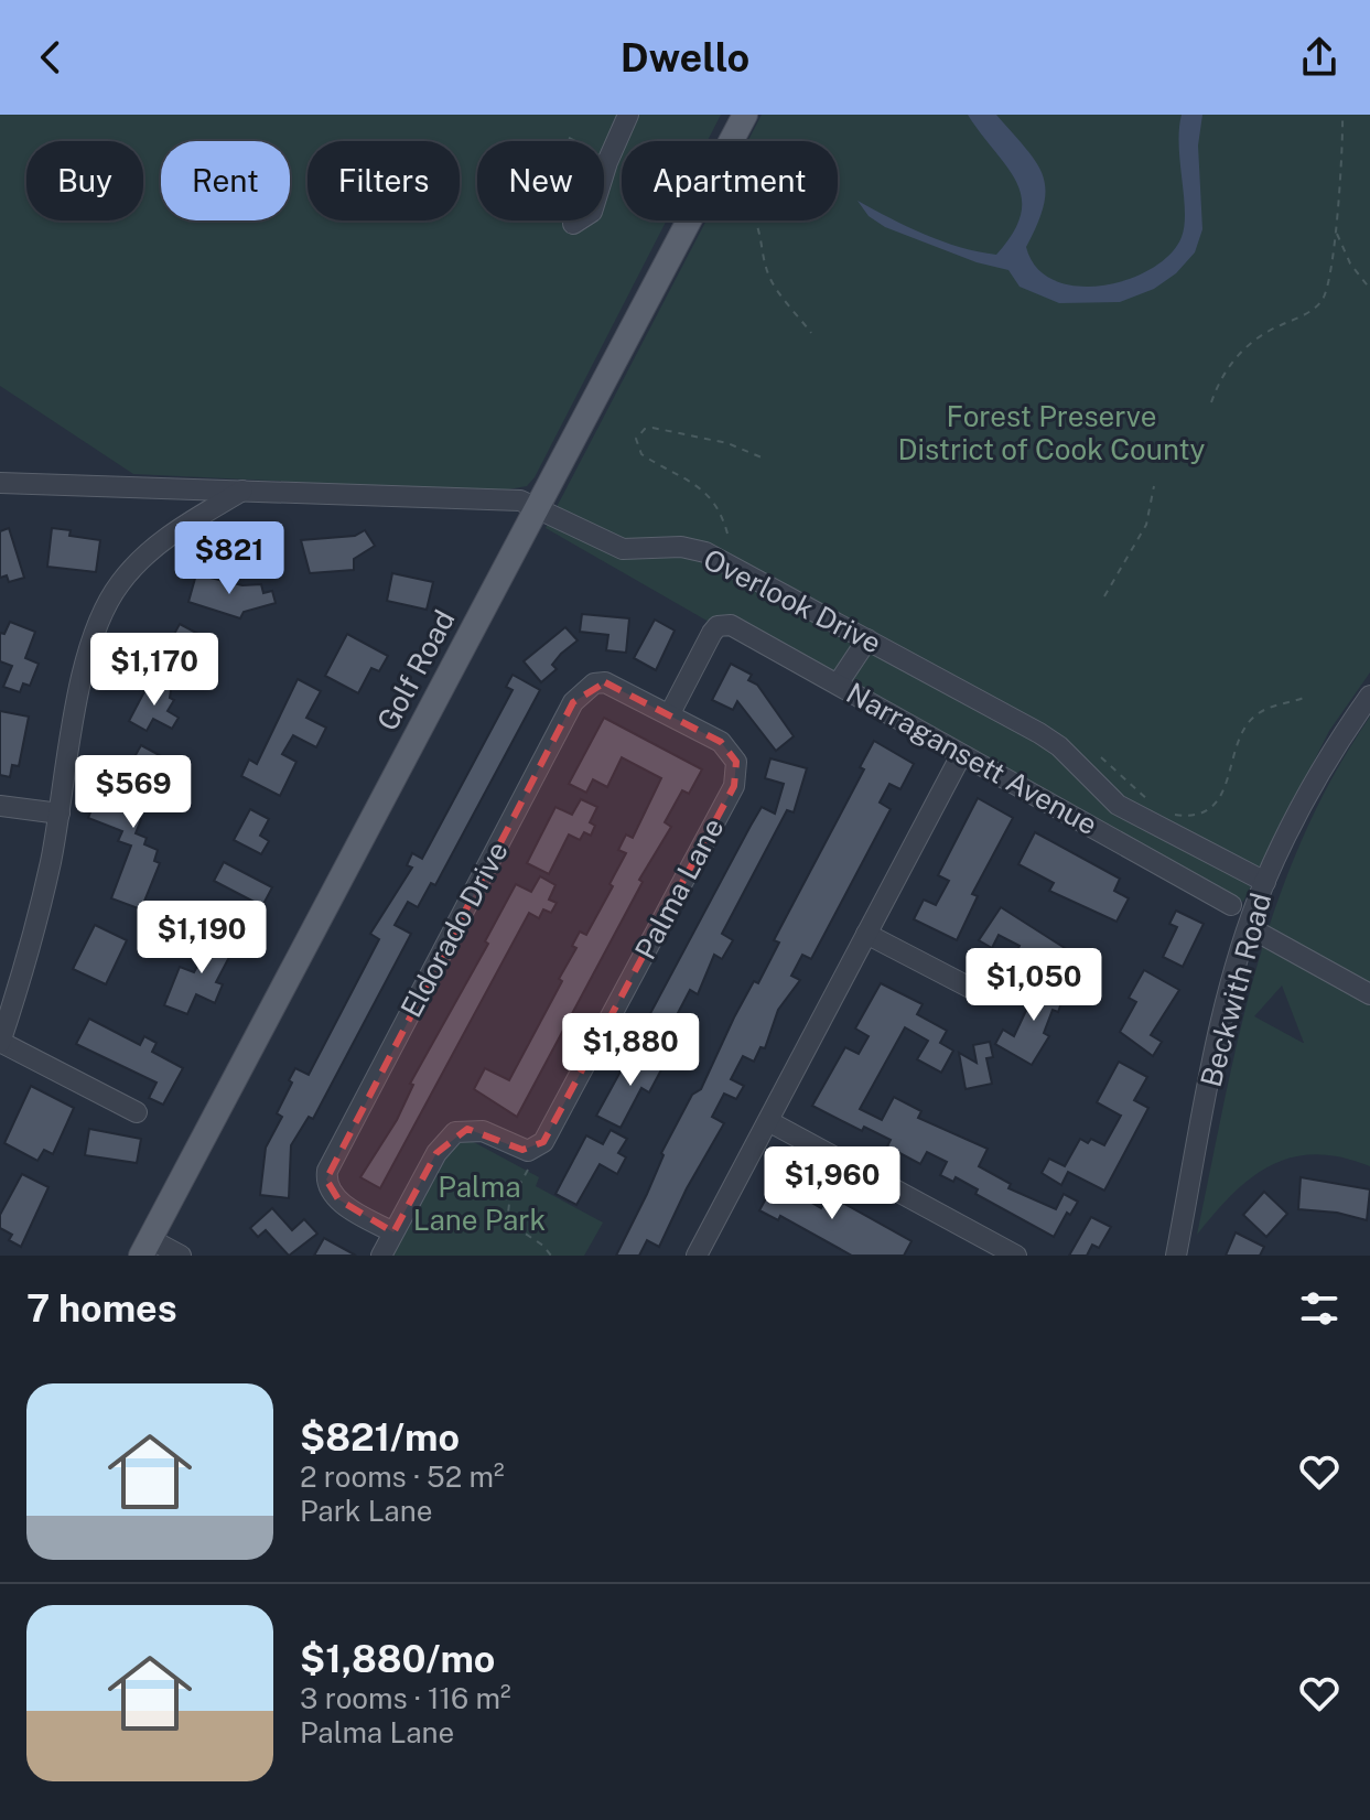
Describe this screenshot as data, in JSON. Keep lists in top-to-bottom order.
{
  "streets": {
    "main road": ["Golf Road"],
    "street": [
      "Overlook Drive",
      "Narragansett Avenue",
      "Palma Lane",
      "Eldorado Drive",
      "Beckwith Road"
    ]
  },
  "crossings": [
    ["Overlook Drive", "Golf Road"],
    ["Overlook Drive", "Beckwith Road"],
    ["Narragansett Avenue", "Palma Lane"],
    ["Narragansett Avenue", "Eldorado Drive"],
    ["Palma Lane", "Eldorado Drive"]
  ],
  "parks": ["Forest Preserve District of Cook County", "Palma Lane Park"],
  "page": {
    "header": "Dwello",
    "chip": [
      "Buy",
      "Rent",
      "Filters",
      "New",
      "Apartment"
    ],
    "price": [
      "$821",
      "$1,170",
      "$569",
      "$1,190",
      "$1,050",
      "$1,880",
      "$1,960"
    ],
    "heading": "7 homes",
    "list": [
      {
        "name": "$821/mo",
        "note": "2 rooms · 52 m² · Park Lane"
      },
      {
        "name": "$1,880/mo",
        "note": "3 rooms · 116 m² · Palma Lane"
      }
    ]
  }
}
